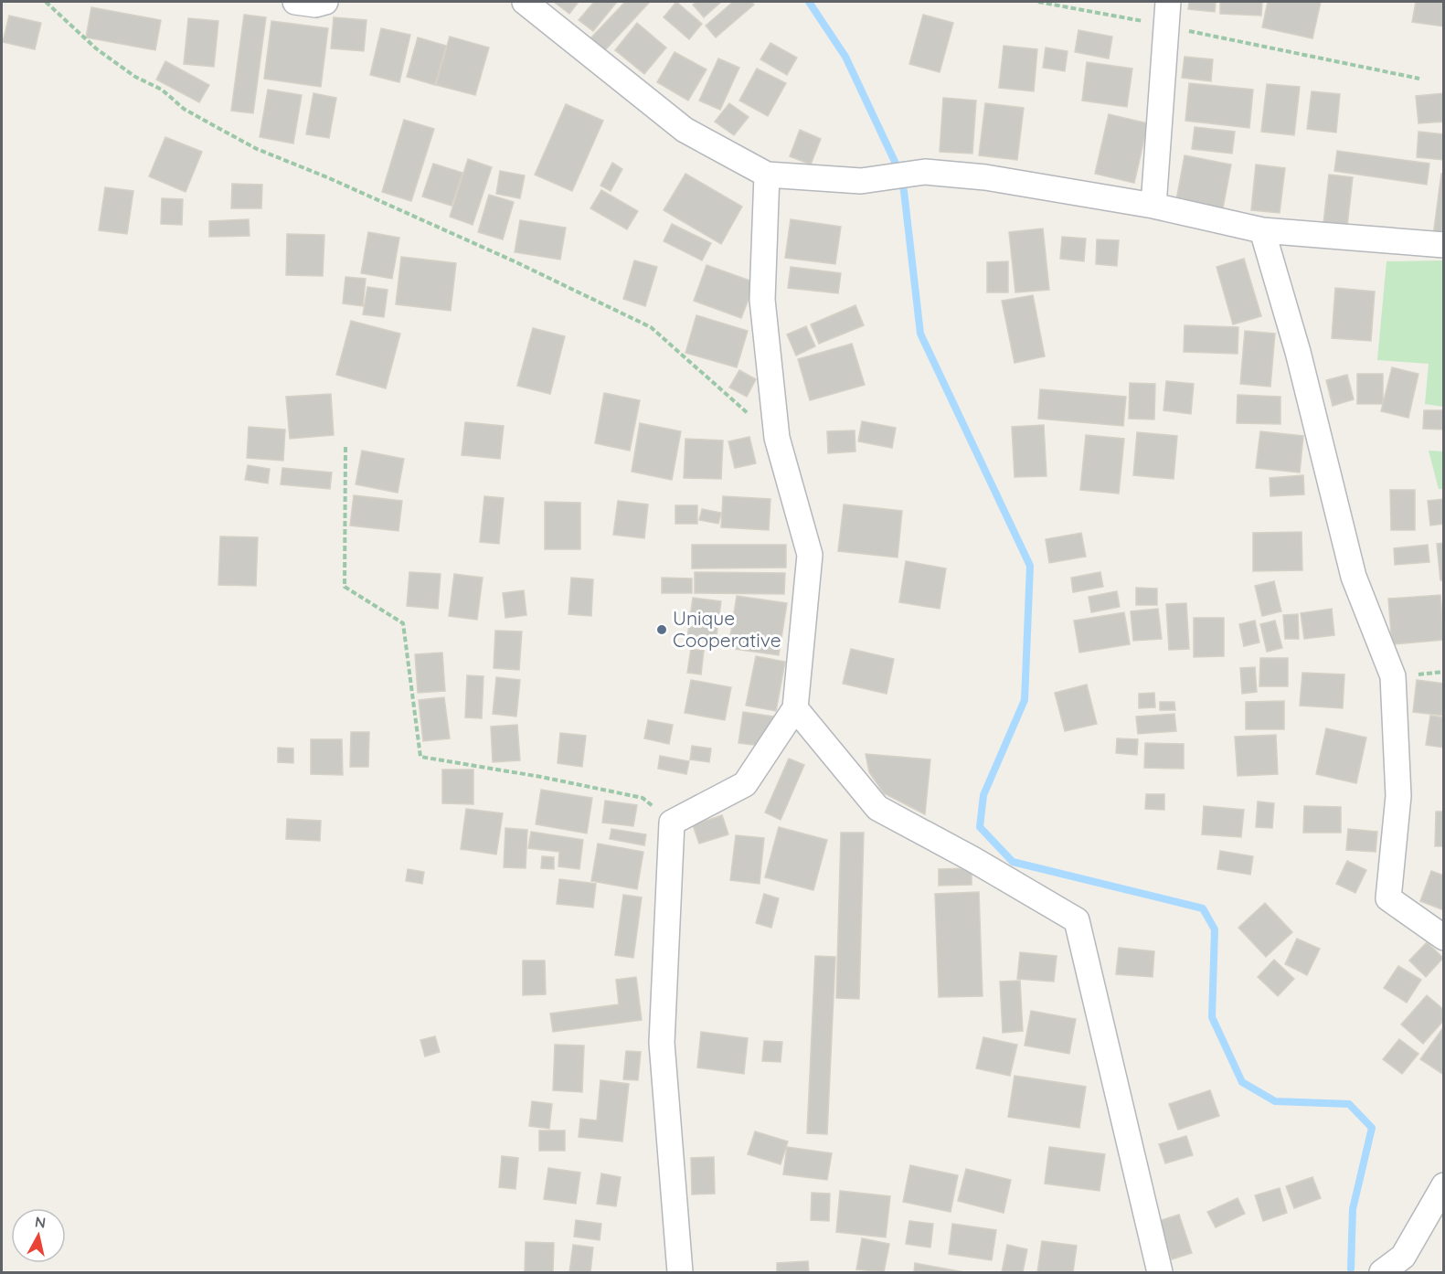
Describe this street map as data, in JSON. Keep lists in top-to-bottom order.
{
  "places": ["Unique Cooperative"],
  "north": "top"
}
